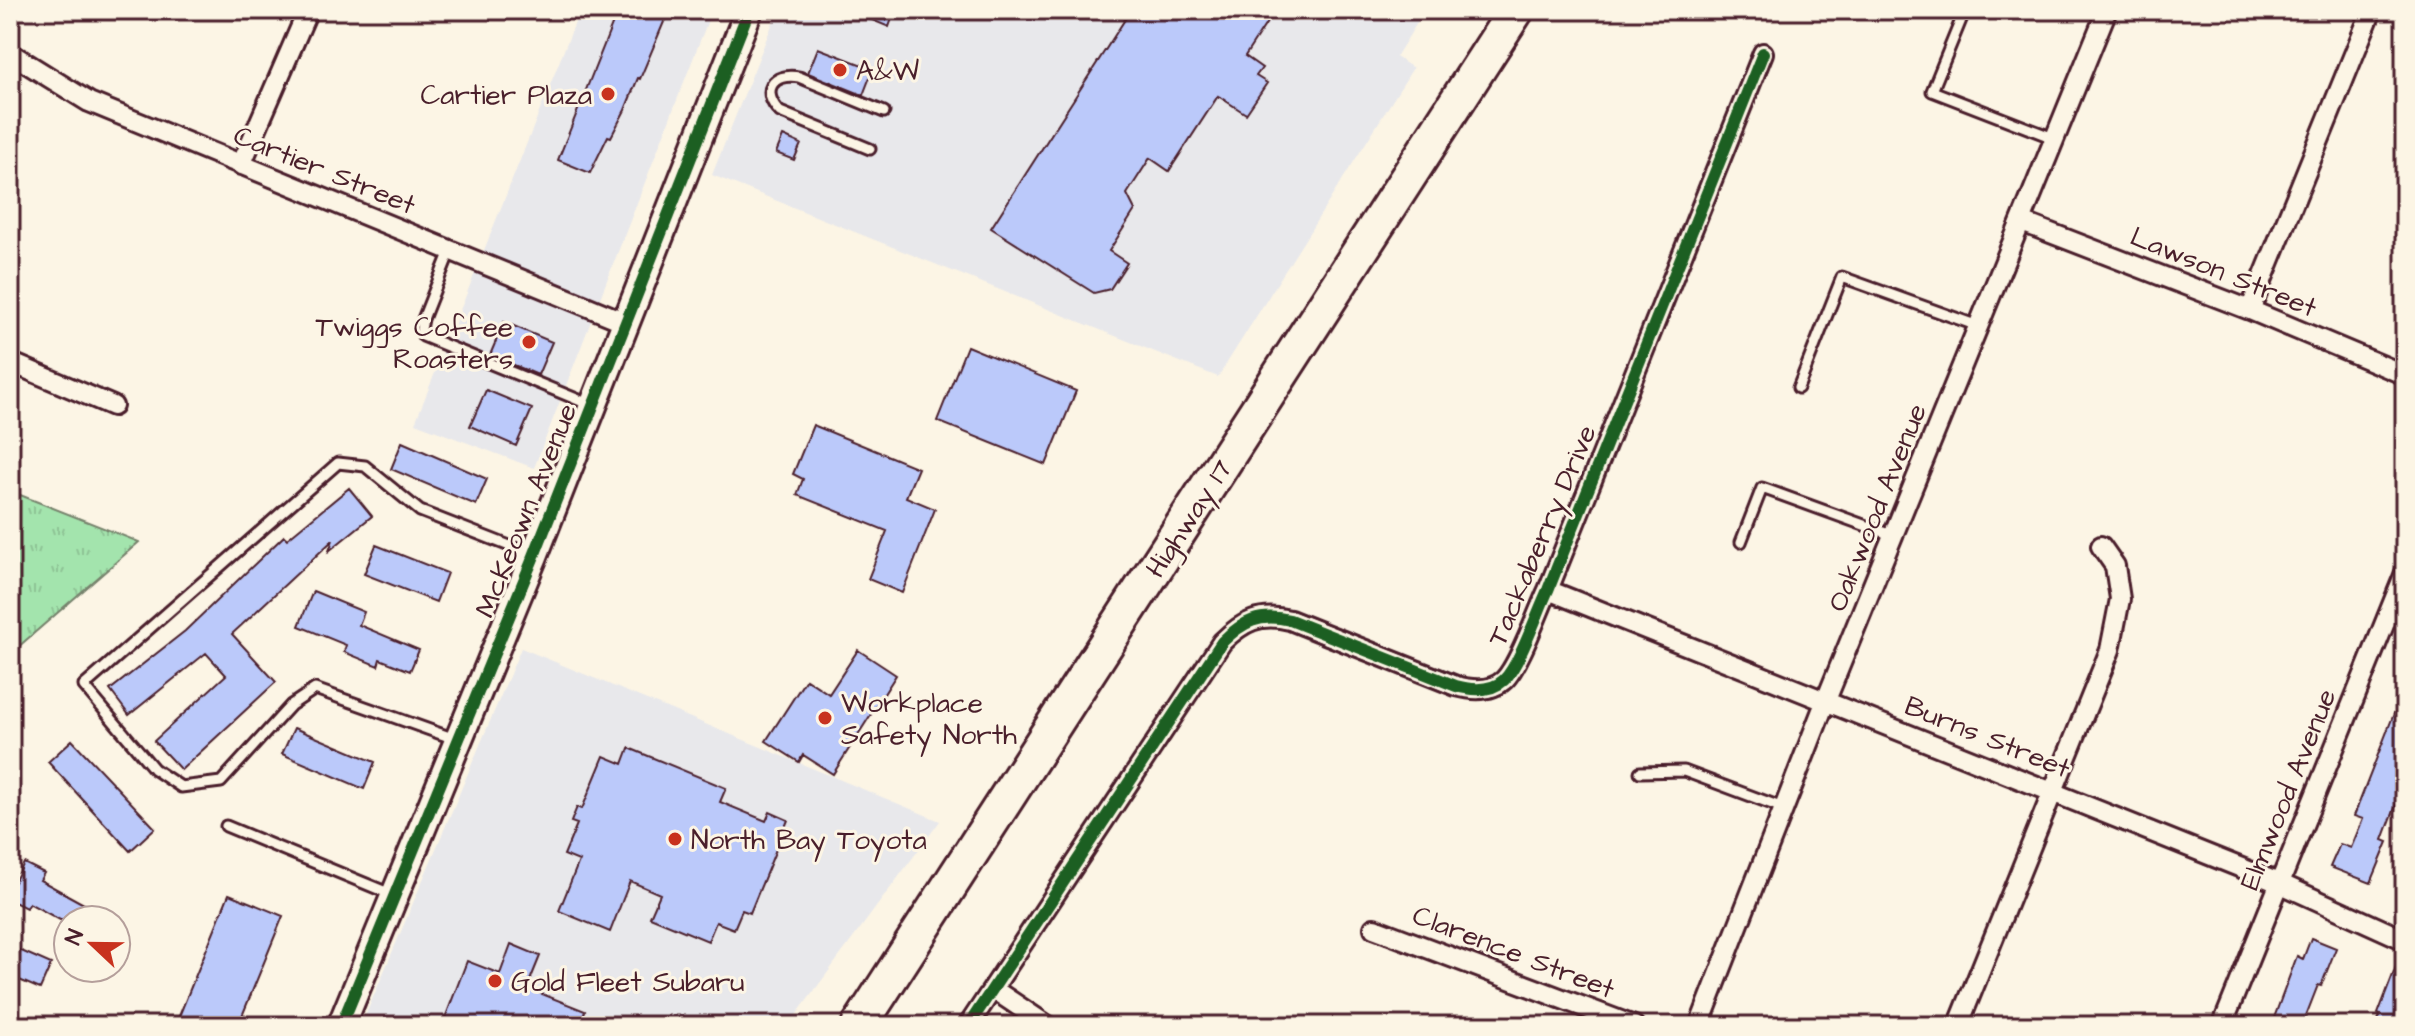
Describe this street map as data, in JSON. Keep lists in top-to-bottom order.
{
  "streets": {
    "highway": ["Highway 17"],
    "street": [
      "Cartier Street",
      "Lawson Street",
      "Oakwood Avenue",
      "McKeown Avenue",
      "Tackaberry Drive",
      "Burns Street",
      "Elmwood Avenue",
      "Clarence Street"
    ]
  },
  "crossings": [
    ["Cartier Street", "McKeown Avenue"],
    ["Lawson Street", "Oakwood Avenue"],
    ["Oakwood Avenue", "Burns Street"],
    ["Tackaberry Drive", "Burns Street"],
    ["Burns Street", "Elmwood Avenue"]
  ],
  "places": [
    "A&W",
    "Cartier Plaza",
    "Twiggs Coffee Roasters",
    "Workplace Safety North",
    "North Bay Toyota",
    "Gold Fleet Subaru"
  ],
  "north": "left"
}
